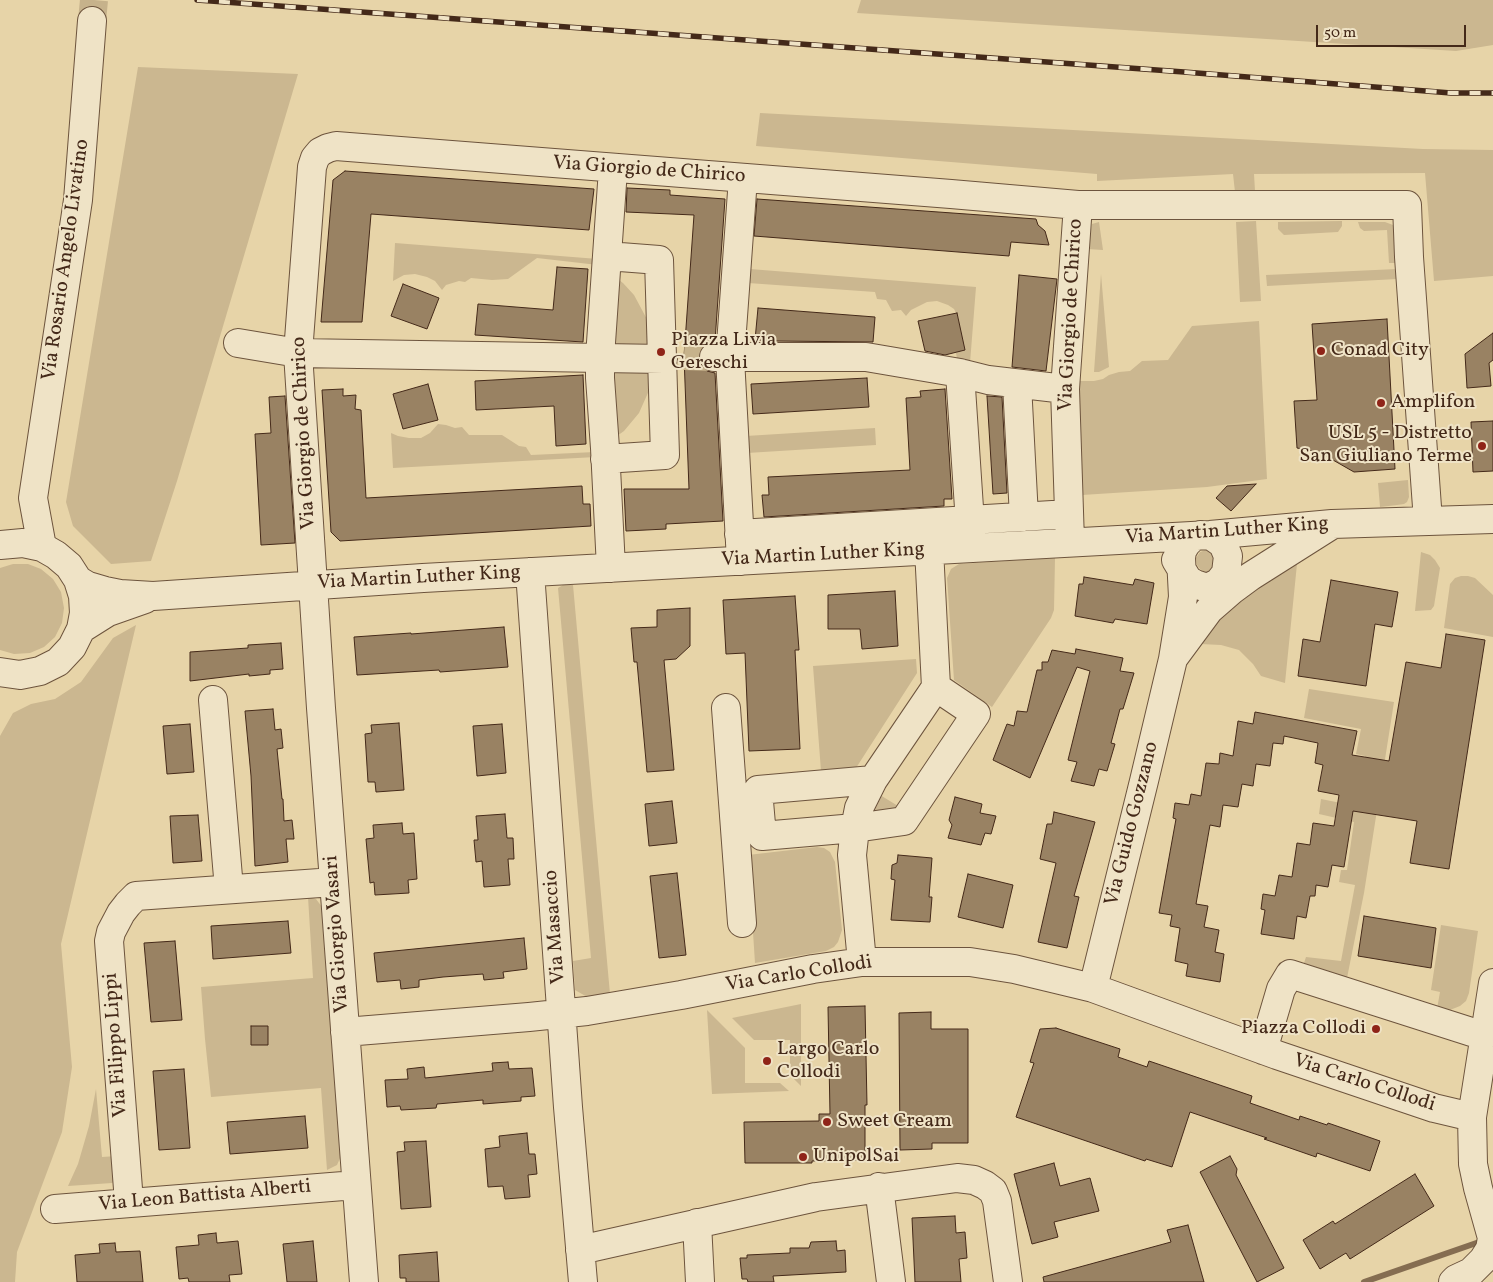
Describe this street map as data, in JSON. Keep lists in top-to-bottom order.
{
  "streets": {
    "street": [
      "Via Giorgio de Chirico",
      "Via Rosario Angelo Livatino",
      "Via Martin Luther King",
      "Via Guido Gozzano",
      "Via Masaccio",
      "Via Giorgio Vasari",
      "Via Carlo Collodi",
      "Via Filippo Lippi",
      "Via Leon Battista Alberti"
    ]
  },
  "crossings": [
    ["Via Giorgio de Chirico", "Via Martin Luther King"],
    ["Via Giorgio de Chirico", "Via Giorgio Vasari"],
    ["Via Martin Luther King", "Via Guido Gozzano"],
    ["Via Martin Luther King", "Via Masaccio"],
    ["Via Martin Luther King", "Via Giorgio Vasari"],
    ["Via Guido Gozzano", "Via Carlo Collodi"],
    ["Via Masaccio", "Via Carlo Collodi"],
    ["Via Giorgio Vasari", "Via Carlo Collodi"],
    ["Via Giorgio Vasari", "Via Leon Battista Alberti"],
    ["Via Filippo Lippi", "Via Leon Battista Alberti"]
  ],
  "places": [
    "Conad City",
    "Piazza Livia Gereschi",
    "Amplifon",
    "USL 5 - Distretto San Giuliano Terme",
    "Piazza Collodi",
    "Largo Carlo Collodi",
    "Sweet Cream",
    "UnipolSai"
  ],
  "scale_bar": "50 m"
}
